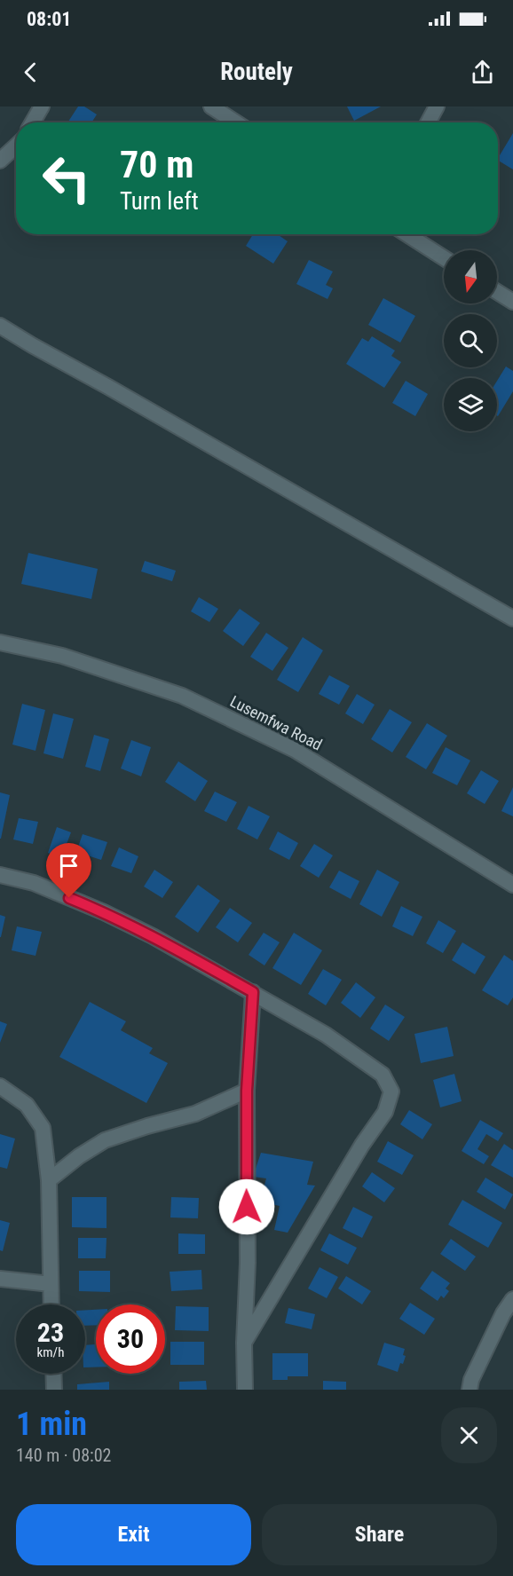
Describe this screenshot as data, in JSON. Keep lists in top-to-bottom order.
{
  "streets": {
    "street": ["Lusemfwa Road"]
  },
  "north": "bottom",
  "page": {
    "status": "08:01",
    "header": "Routely",
    "turn": ["70 m", "Turn left"],
    "speed": "23 km/h",
    "limit": "30",
    "heading": ["1 min", "140 m · 08:02"],
    "buttons": ["Exit", "Share"]
  }
}
